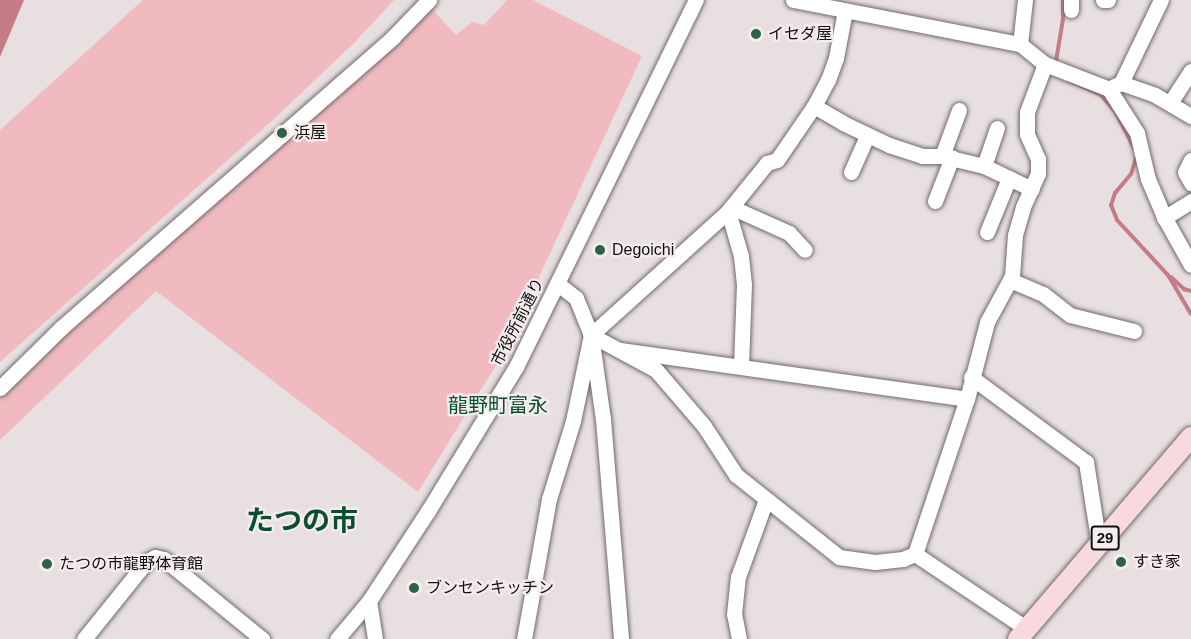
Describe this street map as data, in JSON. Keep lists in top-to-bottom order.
{
  "streets": {
    "main road": ["29"],
    "street": ["市役所前通り"]
  },
  "districts": ["龍野町富永", "たつの市"],
  "places": [
    "イセダ屋",
    "浜屋",
    "Degoichi",
    "すき家",
    "たつの市龍野体育館",
    "ブンセンキッチン"
  ]
}
